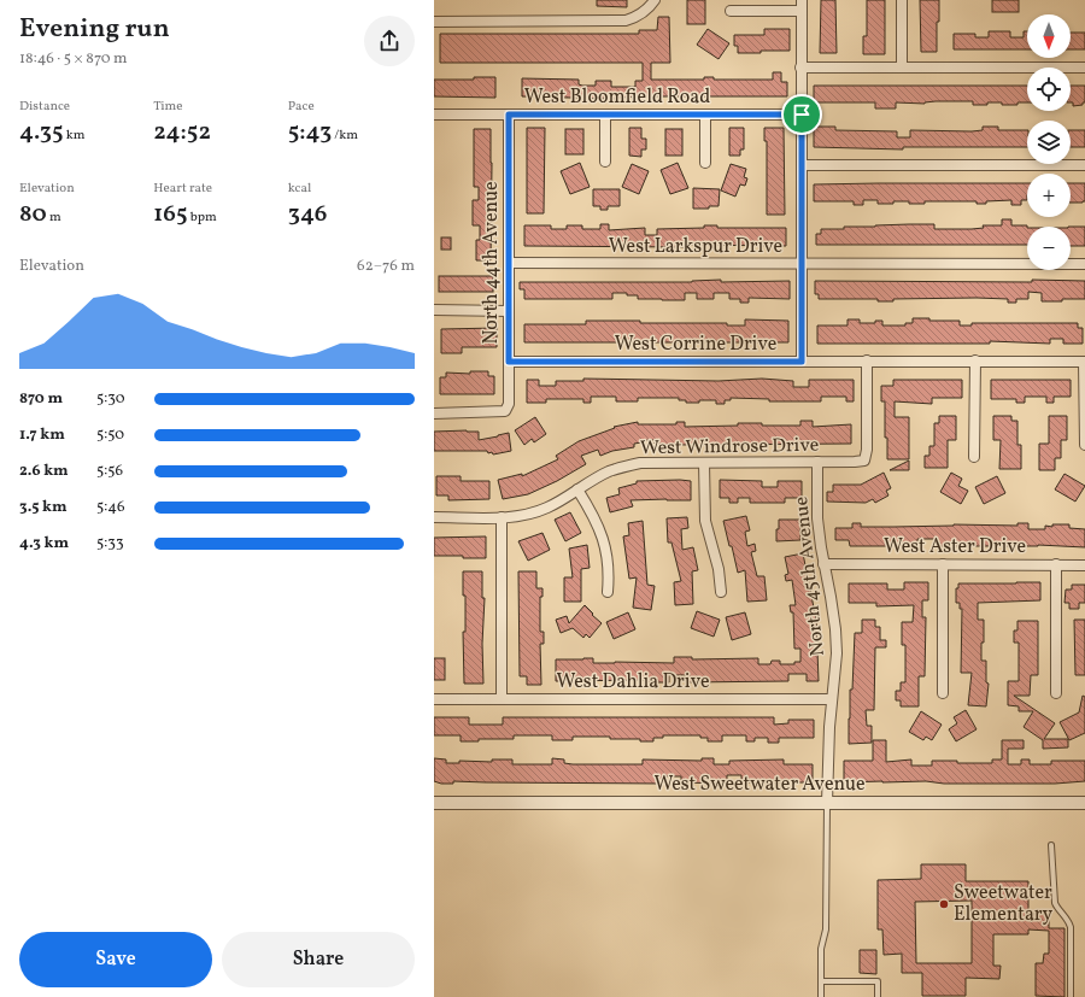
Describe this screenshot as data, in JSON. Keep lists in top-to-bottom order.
{
  "streets": {
    "street": [
      "West Bloomfield Road",
      "West Larkspur Drive",
      "North 44th Avenue",
      "West Corrine Drive",
      "West Windrose Drive",
      "West Aster Drive",
      "North 45th Avenue",
      "West Dahlia Drive",
      "West Sweetwater Avenue"
    ]
  },
  "crossings": [
    ["West Bloomfield Road", "North 44th Avenue"],
    ["West Larkspur Drive", "North 44th Avenue"],
    ["North 44th Avenue", "West Corrine Drive"],
    ["West Corrine Drive", "West Windrose Drive"],
    ["West Windrose Drive", "North 45th Avenue"],
    ["West Aster Drive", "North 45th Avenue"],
    ["North 45th Avenue", "West Dahlia Drive"],
    ["North 45th Avenue", "West Sweetwater Avenue"]
  ],
  "places": ["Sweetwater Elementary"],
  "north": "bottom",
  "page": {
    "heading": ["Evening run", "18:46 · 5 × 870 m"],
    "map_buttons": ["+", "−"],
    "stats": [
      ["Distance", "4.35 km"],
      ["Time", "24:52"],
      ["Pace", "5:43 /km"],
      ["Elevation", "80 m"],
      ["Heart rate", "165 bpm"],
      ["kcal", "346"]
    ],
    "chart": ["Elevation", "62–76 m"],
    "list": [
      {
        "name": "870 m",
        "note": "5:30"
      },
      {
        "name": "1.7 km",
        "note": "5:50"
      },
      {
        "name": "2.6 km",
        "note": "5:56"
      },
      {
        "name": "3.5 km",
        "note": "5:46"
      },
      {
        "name": "4.3 km",
        "note": "5:33"
      }
    ],
    "buttons": ["Save", "Share"]
  }
}
